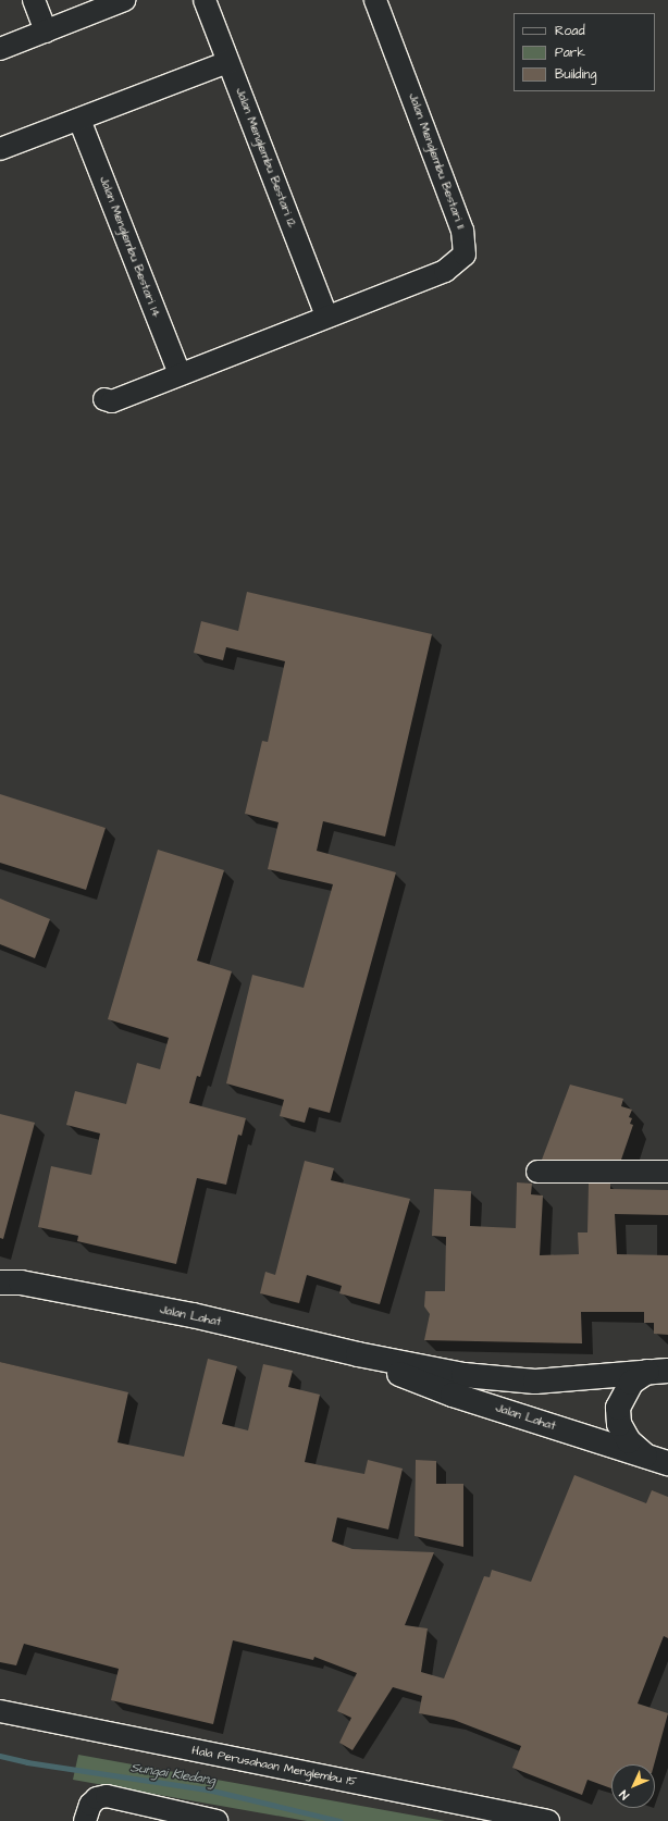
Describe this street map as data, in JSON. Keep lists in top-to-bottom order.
{
  "streets": {
    "main road": ["Jalan Lahat"],
    "street": [
      "Jalan Menglembu Bestari 12",
      "Jalan Menglembu Bestari 11",
      "Jalan Menglembu Bestari 14",
      "Hala Perusahaan Menglembu 15"
    ]
  },
  "crossings": [
    ["Jalan Menglembu Bestari 12", "Jalan Menglembu Bestari 11"]
  ],
  "water": ["Sungai Kledang"],
  "legend": ["Road", "Park", "Building"],
  "north": "bottom left"
}
